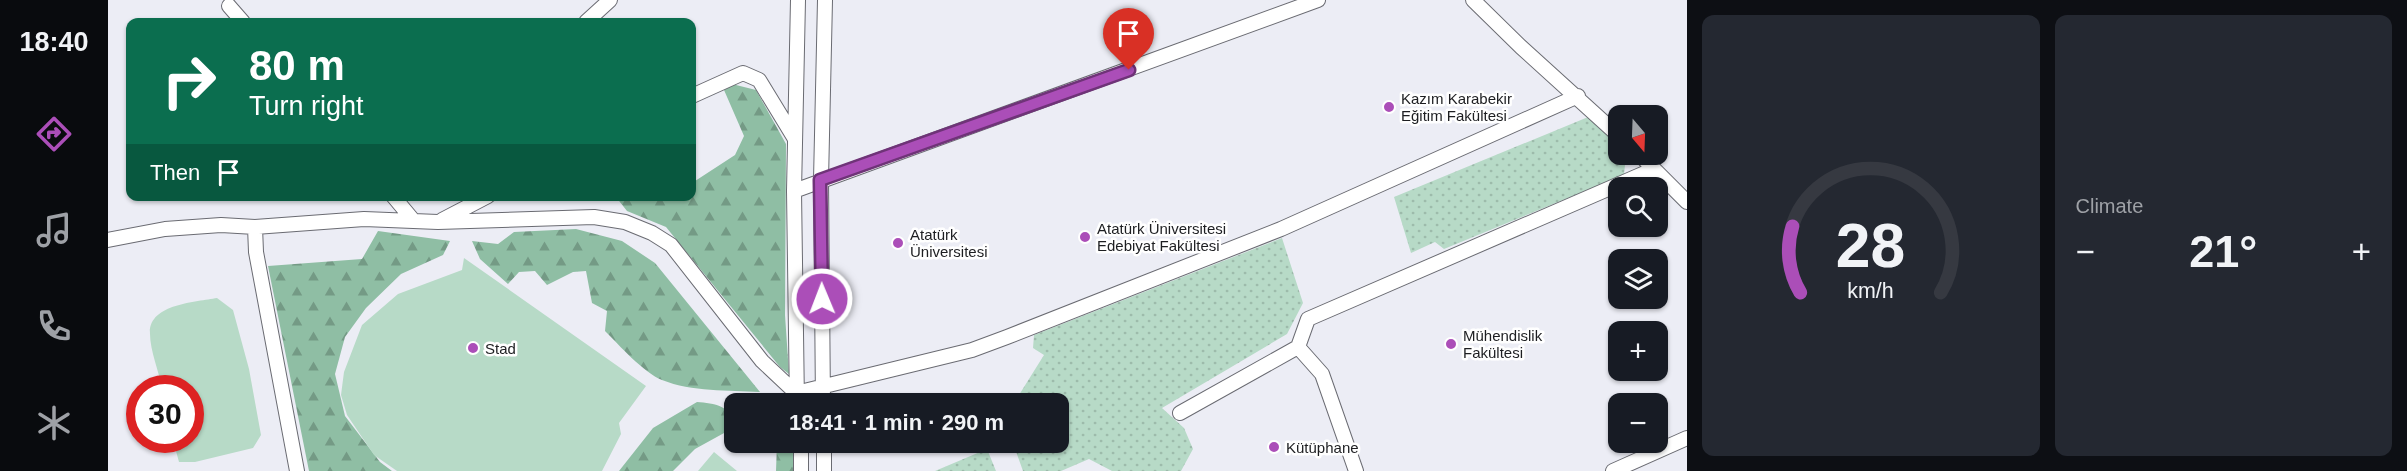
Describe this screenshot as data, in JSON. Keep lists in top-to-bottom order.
{
  "places": [
    "Kazım Karabekir Eğitim Fakültesi",
    "Atatürk Üniversitesi Edebiyat Fakültesi",
    "Atatürk Üniversitesi",
    "Mühendislik Fakültesi",
    "Stad",
    "Kütüphane"
  ],
  "north": "bottom",
  "page": {
    "tabs": "18:40",
    "tile": "Climate",
    "turn": ["80 m", "Turn right"],
    "map_buttons": ["+", "−"],
    "then": "Then",
    "heat": ["−", "21°", "+"],
    "limit": "30",
    "trip": "18:41 · 1 min · 290 m",
    "gauge": ["28", "km/h"]
  }
}
